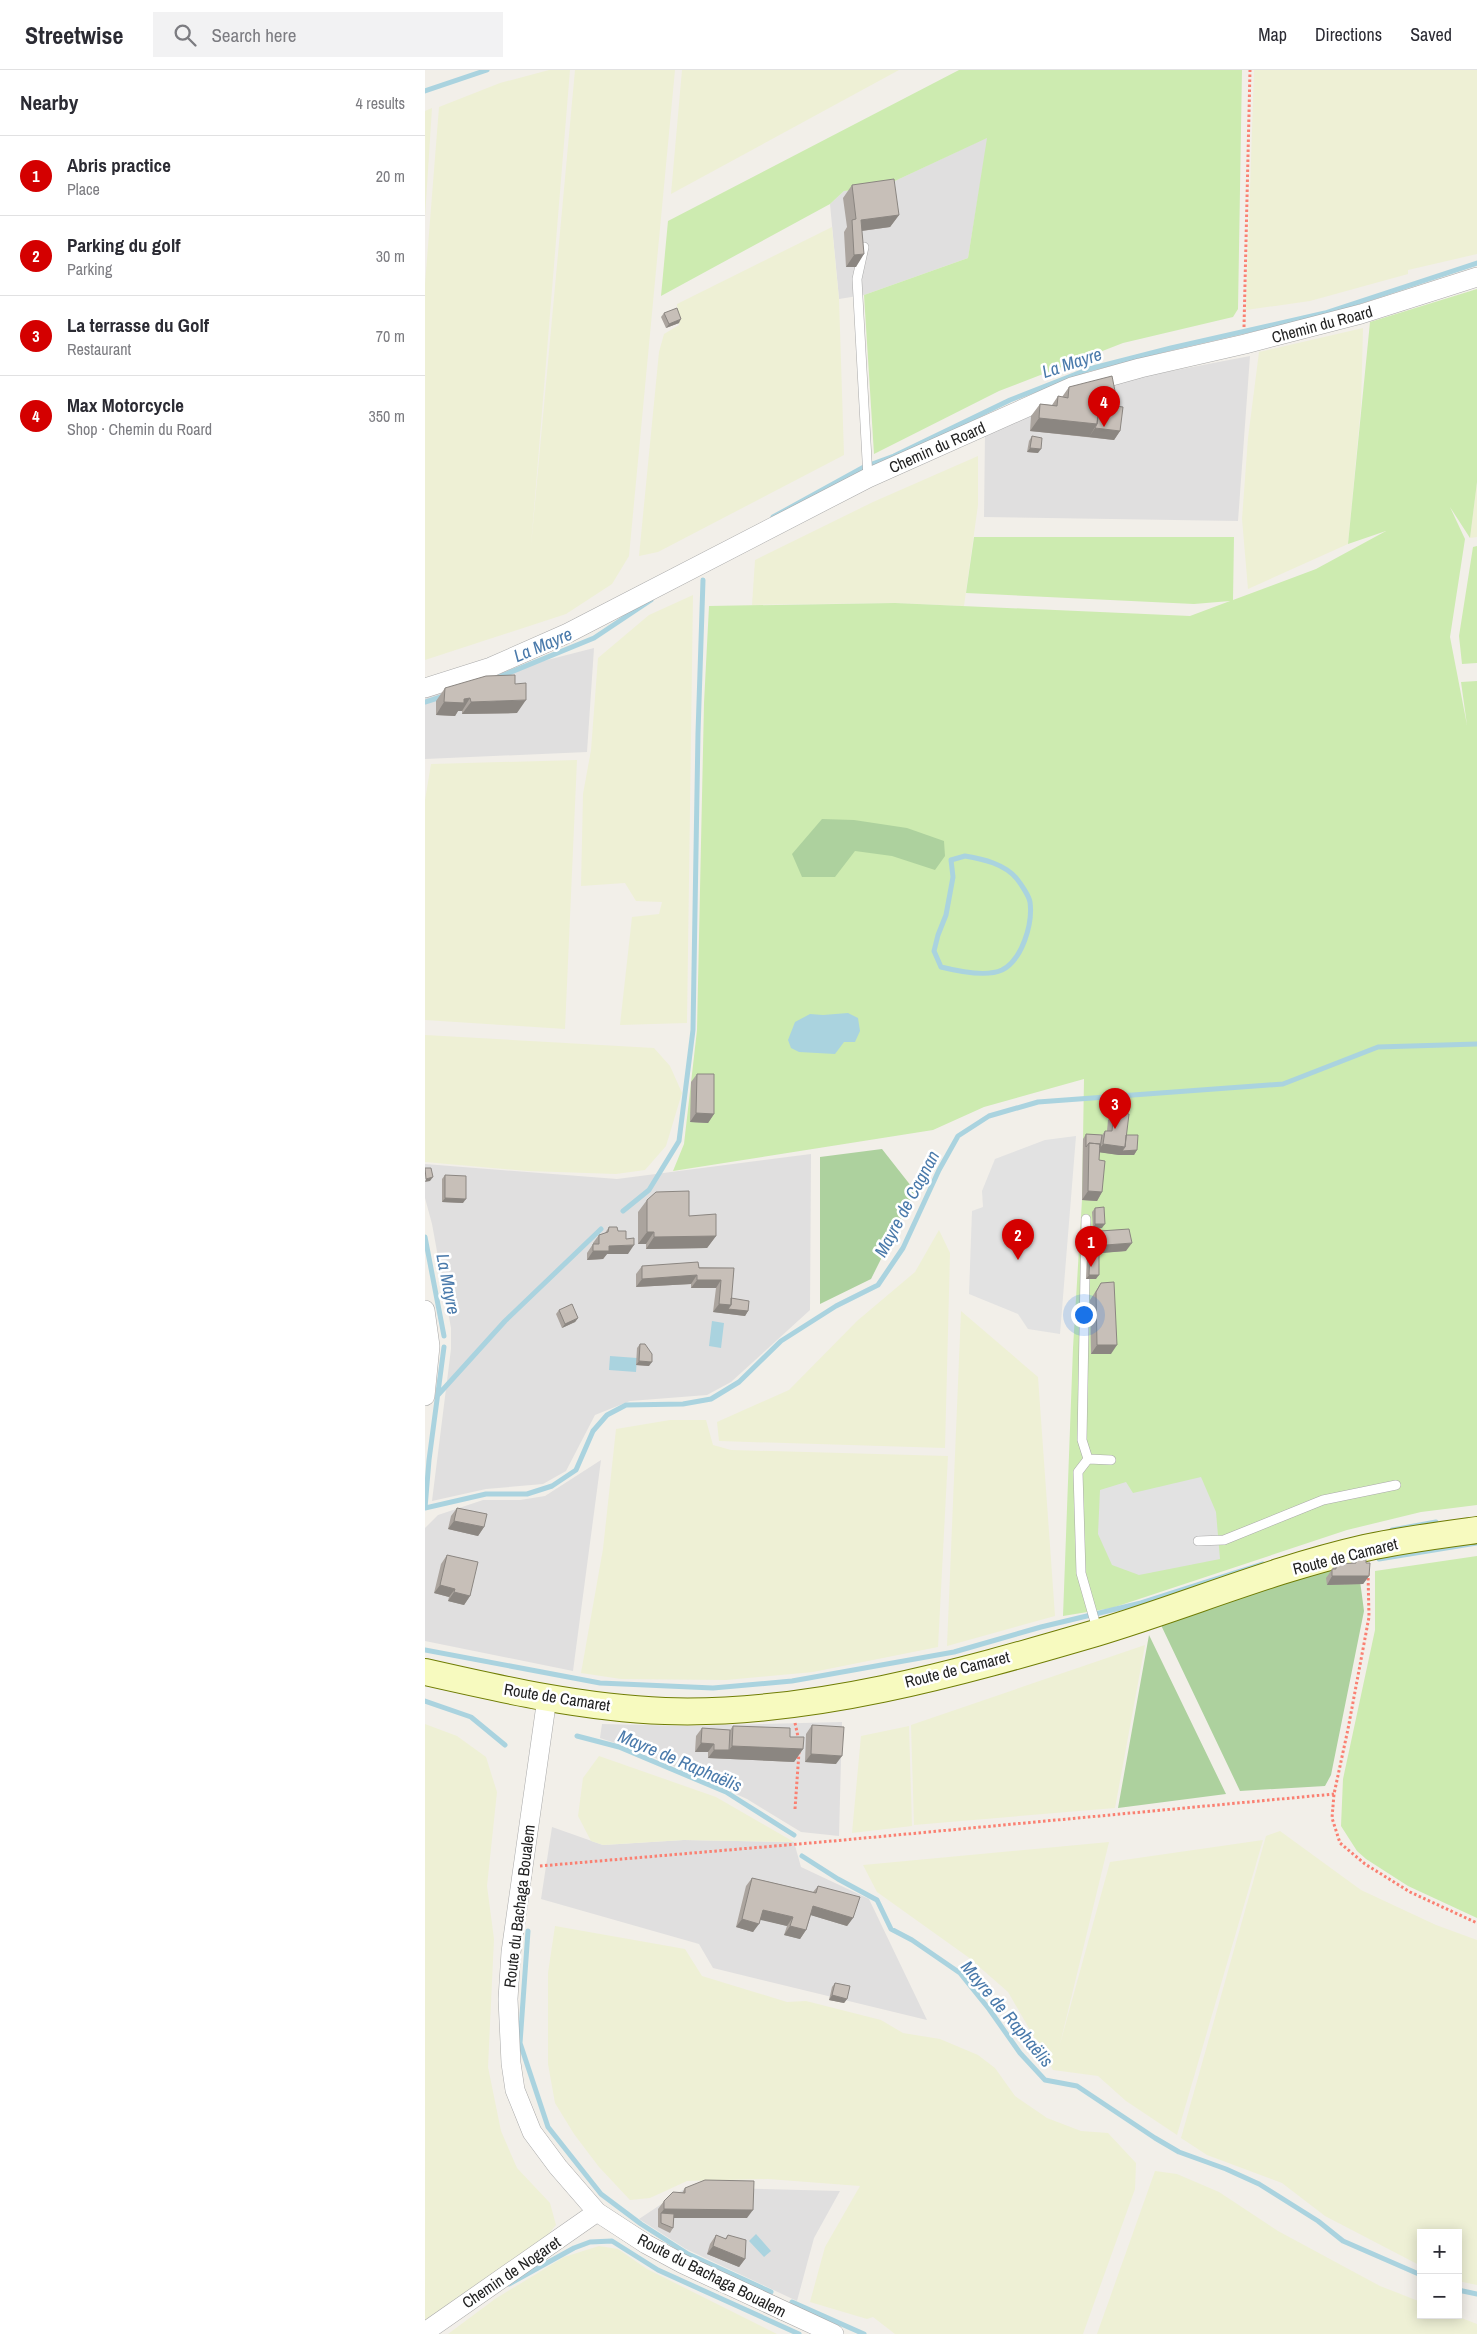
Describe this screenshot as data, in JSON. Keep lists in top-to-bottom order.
{
  "streets": {
    "main road": ["Route de Camaret"],
    "street": ["Chemin du Roard", "Route du Bachaga Boualem", "Chemin de Nogaret"]
  },
  "crossings": [
    ["Route de Camaret", "Route du Bachaga Boualem"],
    ["Route du Bachaga Boualem", "Chemin de Nogaret"]
  ],
  "water": ["La Mayre", "Mayre de Cagnan", "Mayre de Raphaëlis"],
  "page": {
    "header": "Streetwise",
    "search": "Search here",
    "nav": ["Map", "Directions", "Saved"],
    "heading": ["Nearby", "4 results"],
    "list": [
      {
        "mark": "1",
        "name": "Abris practice",
        "note": "Place",
        "value": "20 m"
      },
      {
        "mark": "2",
        "name": "Parking du golf",
        "note": "Parking",
        "value": "30 m"
      },
      {
        "mark": "3",
        "name": "La terrasse du Golf",
        "note": "Restaurant",
        "value": "70 m"
      },
      {
        "mark": "4",
        "name": "Max Motorcycle",
        "note": "Shop · Chemin du Roard",
        "value": "350 m"
      }
    ],
    "pins": [
      "4",
      "3",
      "2",
      "1"
    ],
    "map_buttons": ["+", "−"]
  }
}
